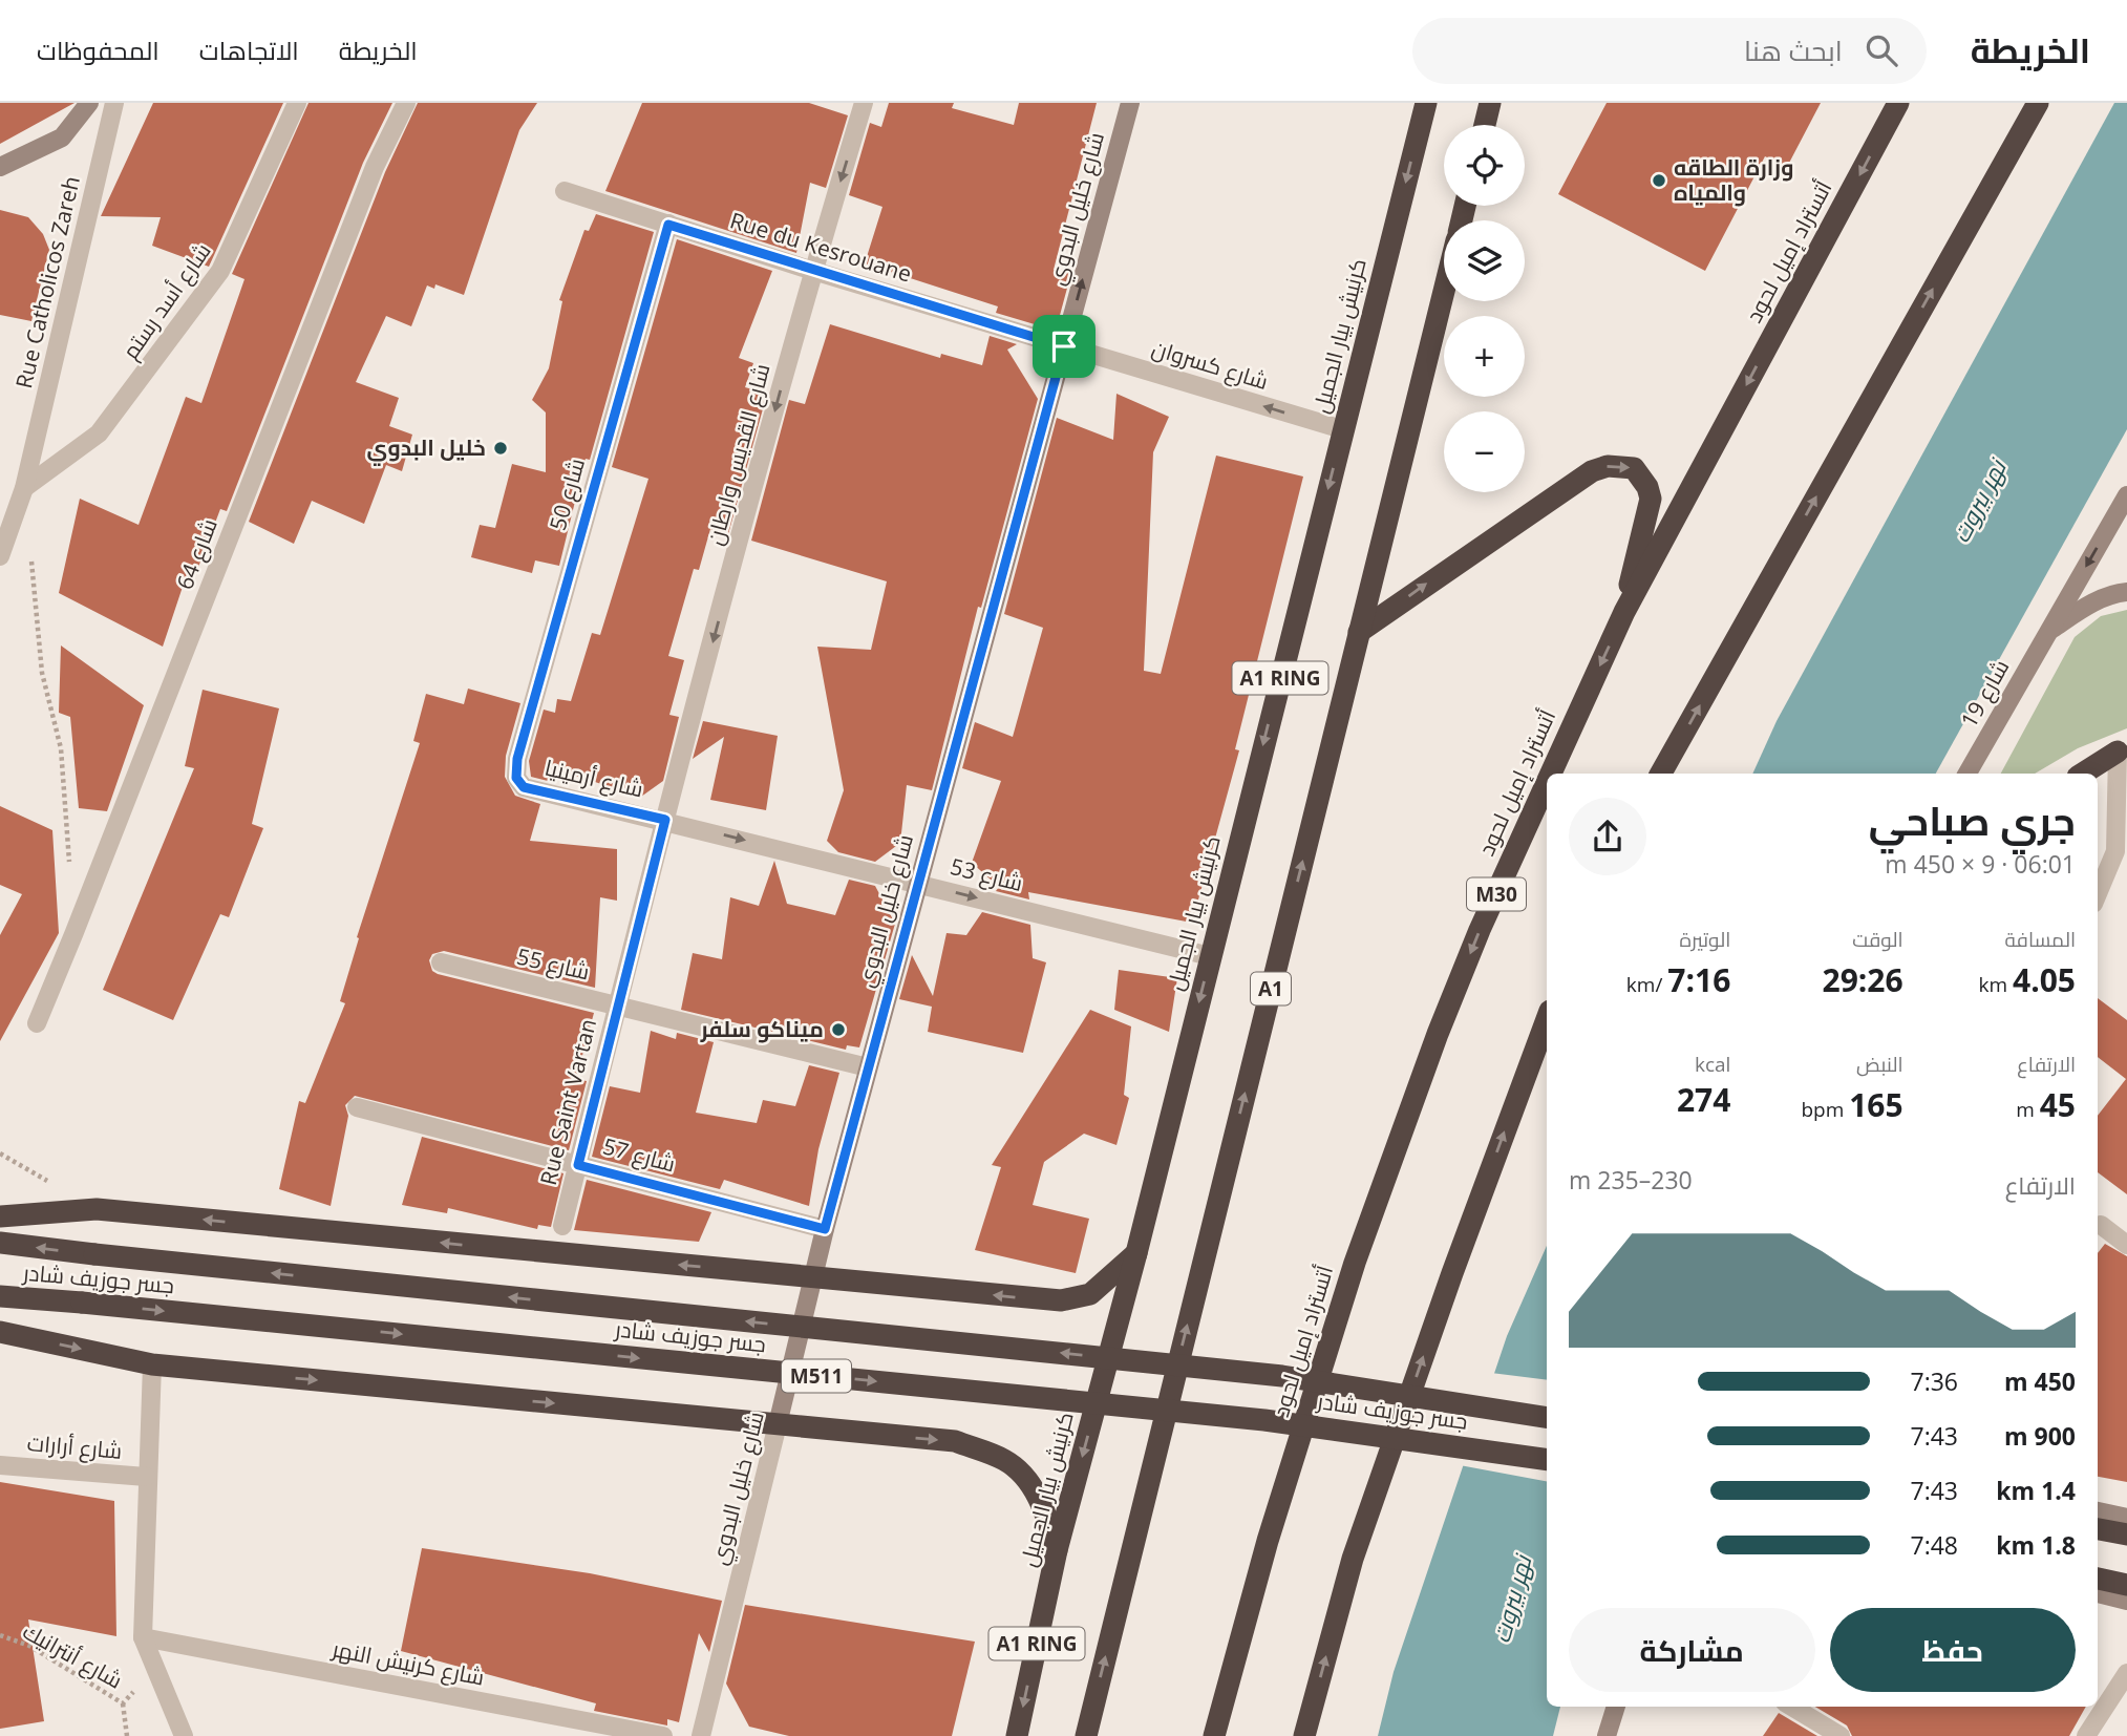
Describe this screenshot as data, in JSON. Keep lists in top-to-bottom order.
{
  "streets": {
    "highway": [
      "أتستراد إميل لحود",
      "كرنيش بيار الجميل",
      "A1 RING",
      "M30",
      "A1",
      "جسر جوزيف شادر",
      "M511"
    ],
    "street": [
      "شارع خليل البدوي",
      "Rue du Kesrouane",
      "Rue Catholicos Zareh",
      "شارع أسد رستم",
      "شارع كسروان",
      "شارع القديس وارطان",
      "شارع 50",
      "شارع 64",
      "شارع 19",
      "شارع أرمينيا",
      "شارع 53",
      "شارع 55",
      "Rue Saint Vartan",
      "شارع 57",
      "شارع أرارات",
      "شارع كرنيش النهر"
    ],
    "path": ["شارع أنترانيك"]
  },
  "crossings": [
    ["شارع خليل البدوي", "Rue du Kesrouane"],
    ["شارع خليل البدوي", "شارع كسروان"],
    ["شارع خليل البدوي", "شارع 53"],
    ["شارع خليل البدوي", "شارع 55"],
    ["شارع خليل البدوي", "شارع 57"],
    ["Rue du Kesrouane", "شارع كسروان"],
    ["Rue du Kesrouane", "شارع القديس وارطان"],
    ["Rue du Kesrouane", "شارع 50"],
    ["Rue Catholicos Zareh", "شارع أسد رستم"],
    ["كرنيش بيار الجميل", "شارع كسروان"],
    ["كرنيش بيار الجميل", "شارع 53"],
    ["شارع القديس وارطان", "شارع أرمينيا"],
    ["شارع القديس وارطان", "شارع 53"],
    ["شارع القديس وارطان", "Rue Saint Vartan"],
    ["شارع 50", "شارع أرمينيا"],
    ["شارع أرمينيا", "شارع 53"],
    ["شارع أرمينيا", "Rue Saint Vartan"],
    ["شارع 53", "Rue Saint Vartan"],
    ["شارع 55", "Rue Saint Vartan"],
    ["Rue Saint Vartan", "شارع 57"]
  ],
  "one_way": [
    "شارع كسروان",
    "شارع القديس وارطان",
    "شارع 19",
    "شارع 53"
  ],
  "water": ["نهر بيروت"],
  "places": ["وزارة الطاقه والمياه", "خليل البدوي", "ميناكو سلفر"],
  "page": {
    "header": "الخريطة",
    "search": "ابحث هنا",
    "nav": ["الخريطة", "الاتجاهات", "المحفوظات"],
    "map_buttons": ["+", "−"],
    "heading": ["جري صباحي", "06:01 · 9 × 450 m"],
    "stats": [
      ["المسافة", "4.05 km"],
      ["الوقت", "29:26"],
      ["الوتيرة", "7:16 /km"],
      ["الارتفاع", "45 m"],
      ["النبض", "165 bpm"],
      ["kcal", "274"]
    ],
    "chart": ["الارتفاع", "230–235 m"],
    "list": [
      {
        "name": "450 m",
        "note": "7:36"
      },
      {
        "name": "900 m",
        "note": "7:43"
      },
      {
        "name": "1.4 km",
        "note": "7:43"
      },
      {
        "name": "1.8 km",
        "note": "7:48"
      }
    ],
    "buttons": ["حفظ", "مشاركة"]
  }
}
